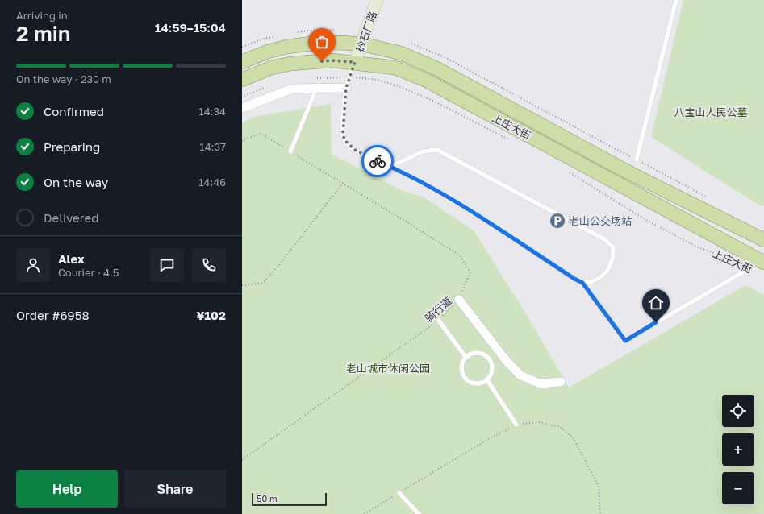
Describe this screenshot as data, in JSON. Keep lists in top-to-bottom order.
{
  "streets": {
    "main road": ["上庄大街"],
    "street": ["砂石厂路"],
    "path": ["骑行道"]
  },
  "crossings": [
    ["砂石厂路", "上庄大街"]
  ],
  "parks": ["八宝山人民公墓", "老山城市休闲公园"],
  "places": {
    "parking": ["老山公交场站"]
  },
  "scale_bar": "50 m",
  "page": {
    "heading": ["2 min", "Arriving in", "14:59–15:04"],
    "panel": [
      "Alex",
      "Courier · 4.5",
      "Order #6958",
      "¥102"
    ],
    "bar": "On the way · 230 m",
    "list": [
      ["Confirmed", "14:34"],
      ["Preparing", "14:37"],
      ["On the way", "14:46"],
      "Delivered"
    ],
    "map_buttons": ["+", "−"],
    "buttons": ["Help", "Share"],
    "scale": "50 m"
  }
}
